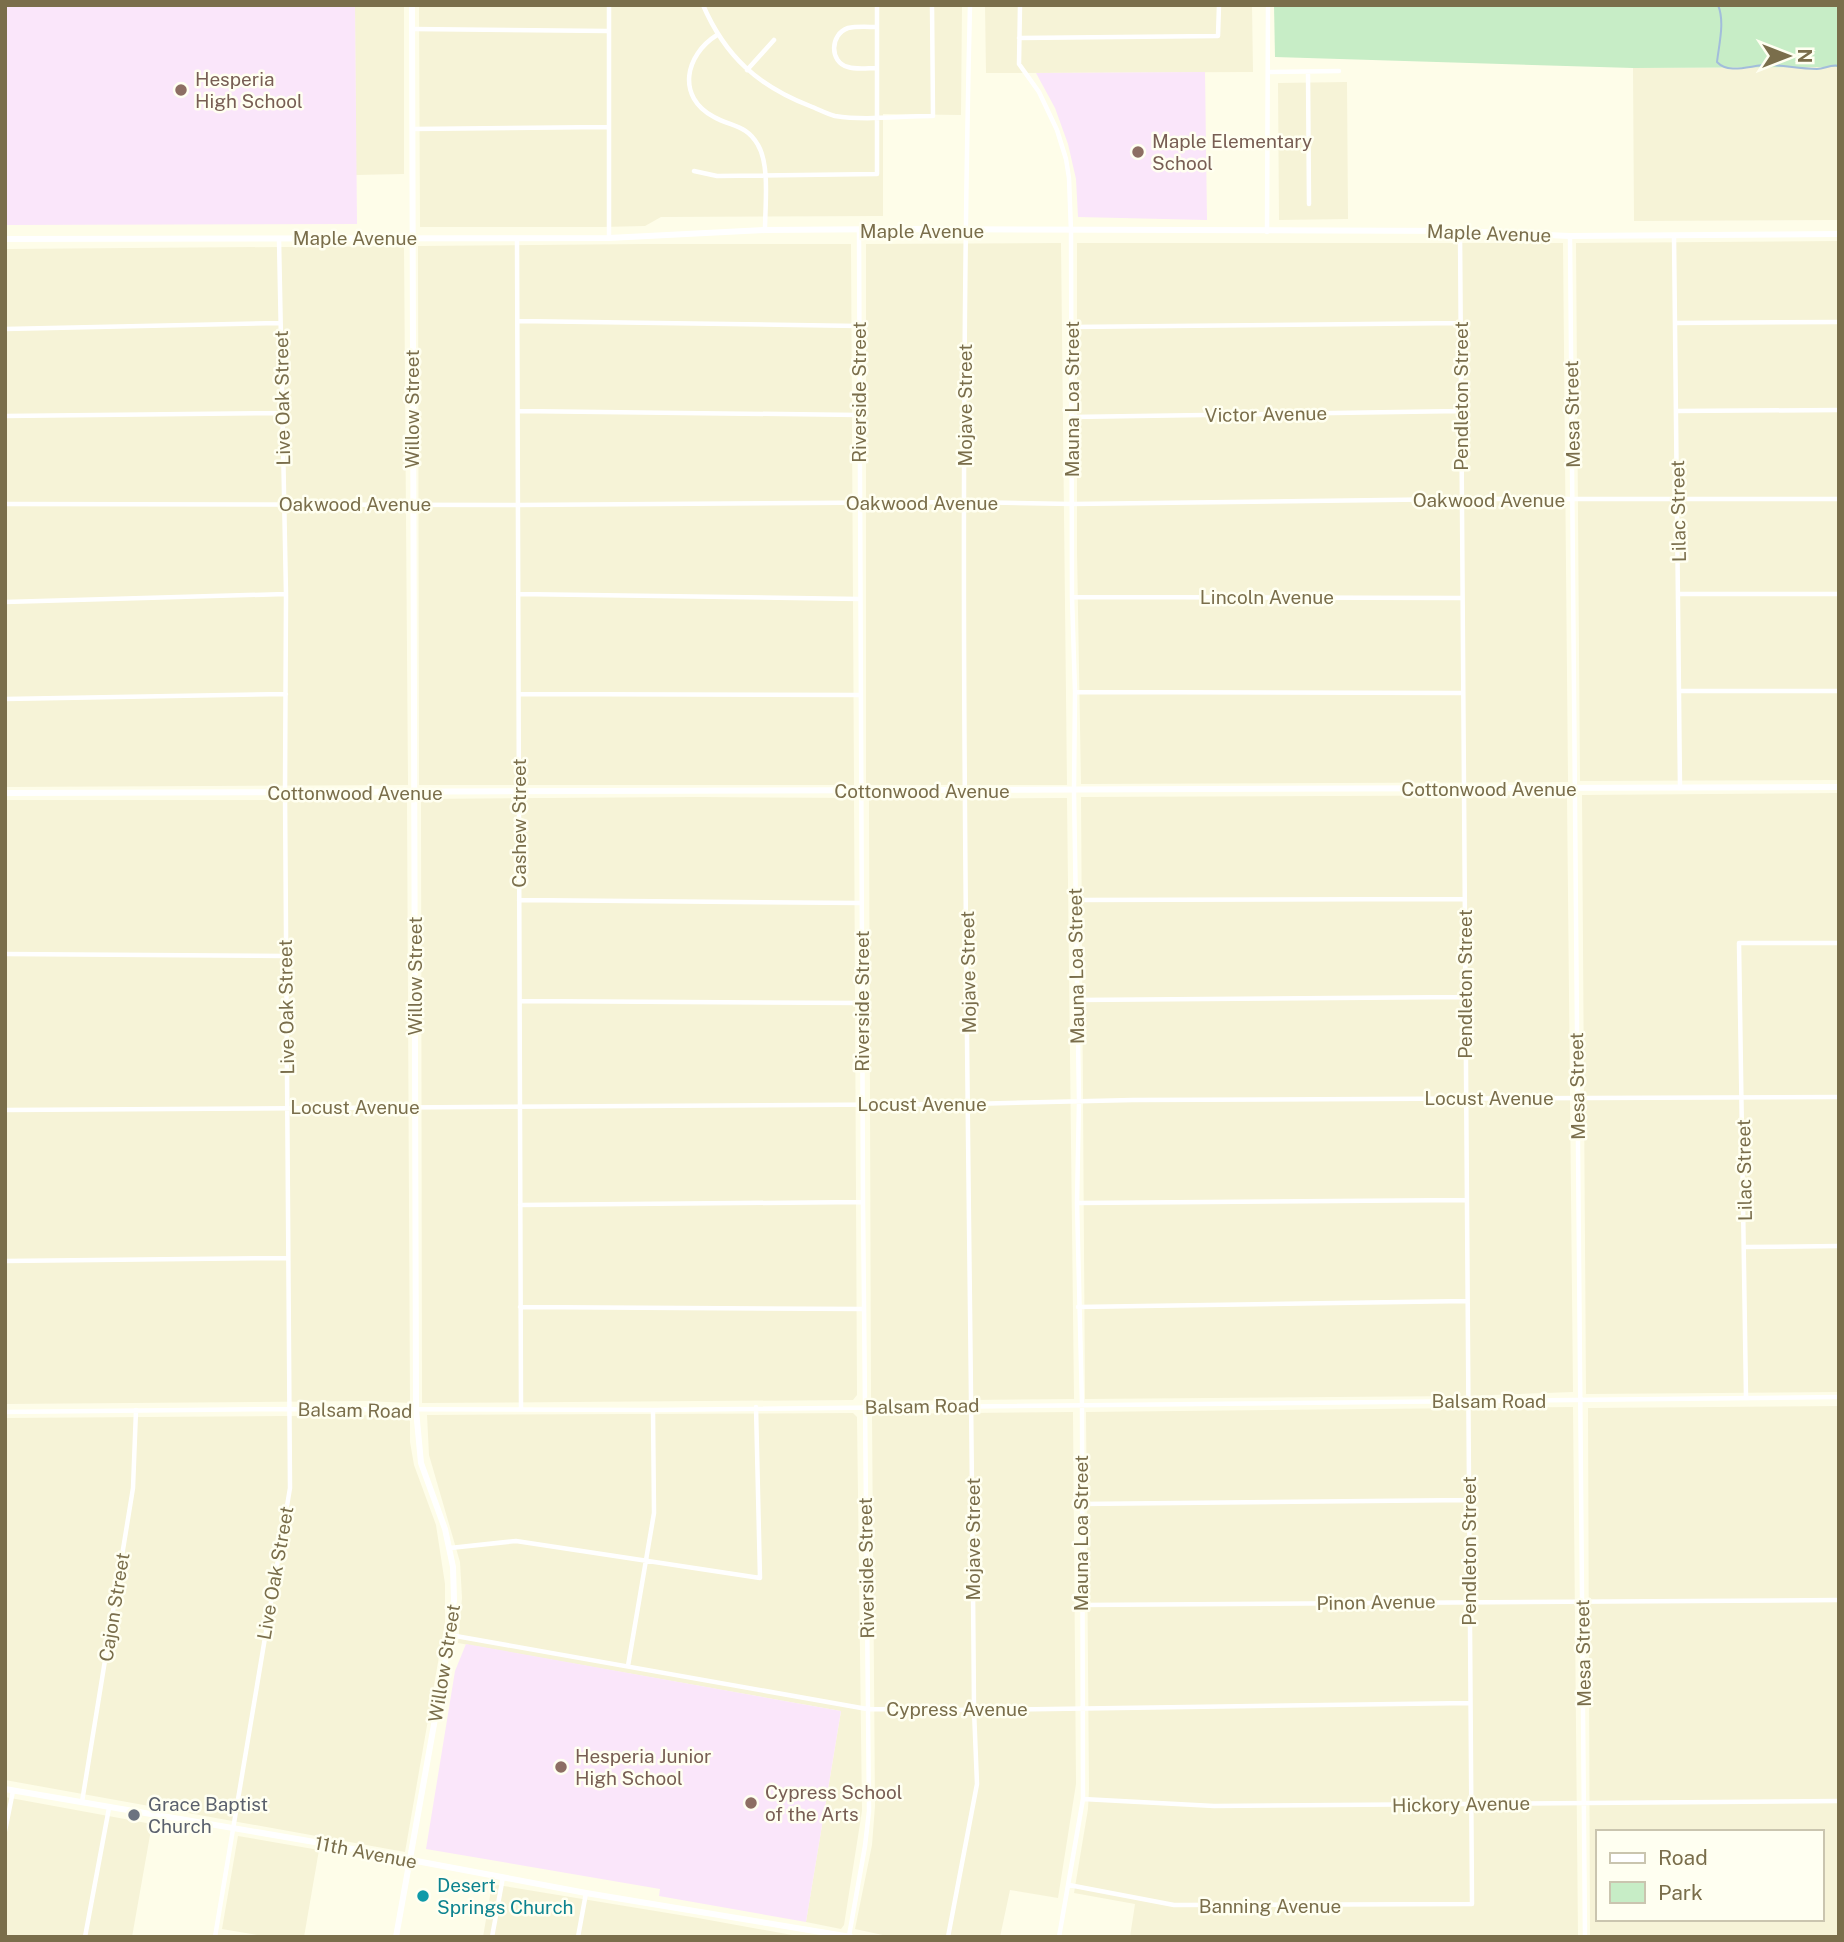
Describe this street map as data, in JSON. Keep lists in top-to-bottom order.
{
  "streets": {
    "street": [
      "Maple Avenue",
      "Riverside Street",
      "Pendleton Street",
      "Live Oak Street",
      "Mauna Loa Street",
      "Mojave Street",
      "Willow Street",
      "Victor Avenue",
      "Mesa Street",
      "Oakwood Avenue",
      "Lilac Street",
      "Lincoln Avenue",
      "Cottonwood Avenue",
      "Cashew Street",
      "Locust Avenue",
      "Balsam Road",
      "Pinon Avenue",
      "Cajon Street",
      "Cypress Avenue",
      "Hickory Avenue",
      "11th Avenue",
      "Banning Avenue"
    ]
  },
  "crossings": [
    ["Maple Avenue", "Riverside Street"],
    ["Maple Avenue", "Pendleton Street"],
    ["Maple Avenue", "Live Oak Street"],
    ["Maple Avenue", "Mauna Loa Street"],
    ["Maple Avenue", "Mojave Street"],
    ["Maple Avenue", "Willow Street"],
    ["Maple Avenue", "Mesa Street"],
    ["Maple Avenue", "Lilac Street"],
    ["Maple Avenue", "Cashew Street"],
    ["Riverside Street", "Oakwood Avenue"],
    ["Riverside Street", "Cottonwood Avenue"],
    ["Riverside Street", "Locust Avenue"],
    ["Riverside Street", "Balsam Road"],
    ["Riverside Street", "Cypress Avenue"],
    ["Riverside Street", "11th Avenue"],
    ["Pendleton Street", "Victor Avenue"],
    ["Pendleton Street", "Oakwood Avenue"],
    ["Pendleton Street", "Lincoln Avenue"],
    ["Pendleton Street", "Cottonwood Avenue"],
    ["Pendleton Street", "Locust Avenue"],
    ["Pendleton Street", "Balsam Road"],
    ["Pendleton Street", "Pinon Avenue"],
    ["Pendleton Street", "Cypress Avenue"],
    ["Pendleton Street", "Hickory Avenue"],
    ["Pendleton Street", "Banning Avenue"],
    ["Live Oak Street", "Oakwood Avenue"],
    ["Live Oak Street", "Cottonwood Avenue"],
    ["Live Oak Street", "Locust Avenue"],
    ["Live Oak Street", "Balsam Road"],
    ["Live Oak Street", "11th Avenue"],
    ["Mauna Loa Street", "Victor Avenue"],
    ["Mauna Loa Street", "Oakwood Avenue"],
    ["Mauna Loa Street", "Lincoln Avenue"],
    ["Mauna Loa Street", "Cottonwood Avenue"],
    ["Mauna Loa Street", "Locust Avenue"],
    ["Mauna Loa Street", "Balsam Road"],
    ["Mauna Loa Street", "Pinon Avenue"],
    ["Mauna Loa Street", "Cypress Avenue"],
    ["Mauna Loa Street", "Hickory Avenue"],
    ["Mauna Loa Street", "Banning Avenue"],
    ["Mojave Street", "Oakwood Avenue"],
    ["Mojave Street", "Cottonwood Avenue"],
    ["Mojave Street", "Locust Avenue"],
    ["Mojave Street", "Balsam Road"],
    ["Mojave Street", "Cypress Avenue"],
    ["Willow Street", "Oakwood Avenue"],
    ["Willow Street", "Cottonwood Avenue"],
    ["Willow Street", "Locust Avenue"],
    ["Willow Street", "Balsam Road"],
    ["Willow Street", "Cypress Avenue"],
    ["Willow Street", "11th Avenue"],
    ["Mesa Street", "Oakwood Avenue"],
    ["Mesa Street", "Cottonwood Avenue"],
    ["Mesa Street", "Locust Avenue"],
    ["Mesa Street", "Balsam Road"],
    ["Mesa Street", "Pinon Avenue"],
    ["Mesa Street", "Hickory Avenue"],
    ["Oakwood Avenue", "Lilac Street"],
    ["Oakwood Avenue", "Cashew Street"],
    ["Lilac Street", "Cottonwood Avenue"],
    ["Lilac Street", "Locust Avenue"],
    ["Lilac Street", "Balsam Road"],
    ["Cottonwood Avenue", "Cashew Street"],
    ["Cashew Street", "Locust Avenue"],
    ["Cashew Street", "Balsam Road"],
    ["Balsam Road", "Cajon Street"],
    ["Cajon Street", "11th Avenue"]
  ],
  "places": [
    "Hesperia High School",
    "Maple Elementary School",
    "Hesperia Junior High School",
    "Cypress School of the Arts",
    "Grace Baptist Church",
    "Desert Springs Church"
  ],
  "legend": ["Road", "Park"],
  "north": "right"
}
